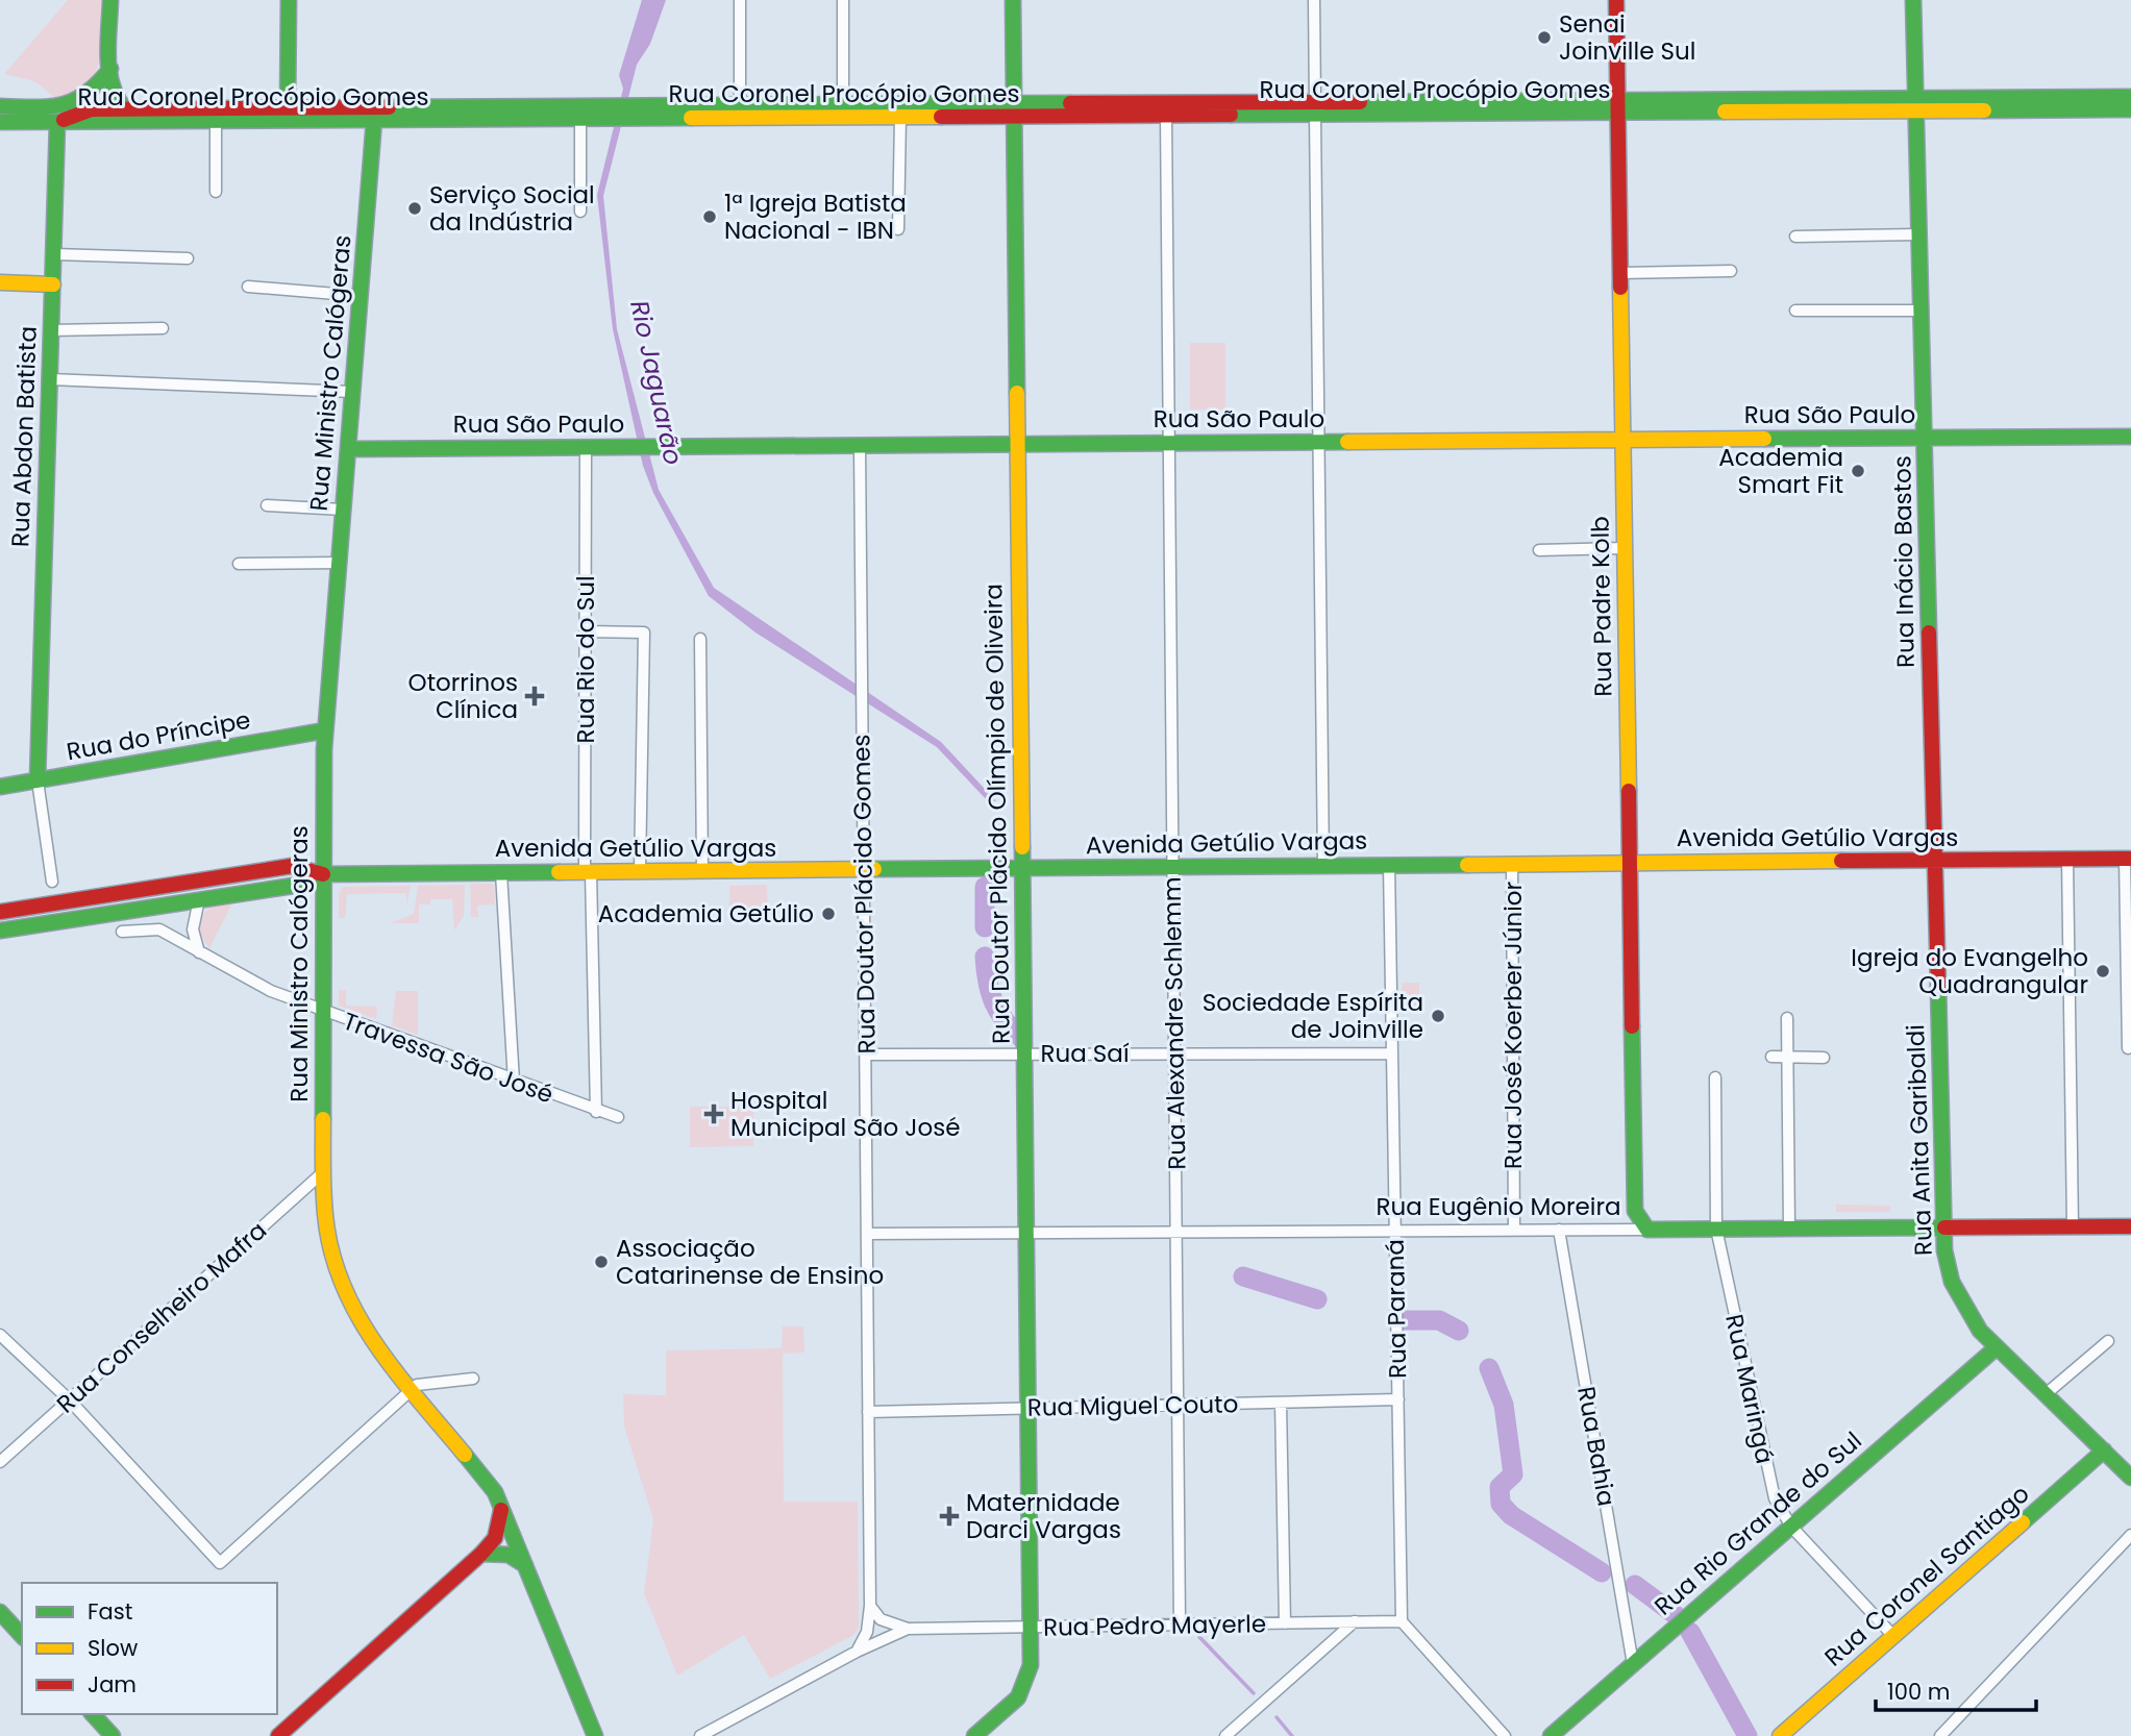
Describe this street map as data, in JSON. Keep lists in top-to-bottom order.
{
  "streets": {
    "main road": [
      "Rua Coronel Procópio Gomes",
      "Rua Ministro Calógeras",
      "Rua São Paulo",
      "Rua Abdon Batista",
      "Rua Inácio Bastos",
      "Rua Padre Kolb",
      "Rua do Príncipe",
      "Rua Doutor Plácido Olímpio de Oliveira",
      "Avenida Getúlio Vargas",
      "Rua Anita Garibaldi",
      "Rua Eugênio Moreira",
      "Rua Rio Grande do Sul",
      "Rua Coronel Santiago"
    ],
    "street": [
      "Rua Rio do Sul",
      "Rua Doutor Plácido Gomes",
      "Rua Alexandre Schlemm",
      "Rua José Koerber Júnior",
      "Rua Saí",
      "Travessa São José",
      "Rua Paraná",
      "Rua Conselheiro Mafra",
      "Rua Maringá",
      "Rua Miguel Couto",
      "Rua Bahia",
      "Rua Pedro Mayerle"
    ]
  },
  "crossings": [
    ["Rua Coronel Procópio Gomes", "Rua Ministro Calógeras"],
    ["Rua Coronel Procópio Gomes", "Rua Abdon Batista"],
    ["Rua Coronel Procópio Gomes", "Rua Inácio Bastos"],
    ["Rua Coronel Procópio Gomes", "Rua Padre Kolb"],
    ["Rua Coronel Procópio Gomes", "Rua Doutor Plácido Olímpio de Oliveira"],
    ["Rua Coronel Procópio Gomes", "Rua Alexandre Schlemm"],
    ["Rua Ministro Calógeras", "Rua São Paulo"],
    ["Rua Ministro Calógeras", "Rua do Príncipe"],
    ["Rua Ministro Calógeras", "Avenida Getúlio Vargas"],
    ["Rua Ministro Calógeras", "Travessa São José"],
    ["Rua Ministro Calógeras", "Rua Conselheiro Mafra"],
    ["Rua São Paulo", "Rua Inácio Bastos"],
    ["Rua São Paulo", "Rua Padre Kolb"],
    ["Rua São Paulo", "Rua Rio do Sul"],
    ["Rua São Paulo", "Rua Doutor Plácido Olímpio de Oliveira"],
    ["Rua São Paulo", "Rua Doutor Plácido Gomes"],
    ["Rua São Paulo", "Rua Alexandre Schlemm"],
    ["Rua Abdon Batista", "Rua do Príncipe"],
    ["Rua Inácio Bastos", "Avenida Getúlio Vargas"],
    ["Rua Inácio Bastos", "Rua Anita Garibaldi"],
    ["Rua Padre Kolb", "Avenida Getúlio Vargas"],
    ["Rua Rio do Sul", "Avenida Getúlio Vargas"],
    ["Rua Rio do Sul", "Travessa São José"],
    ["Rua Doutor Plácido Olímpio de Oliveira", "Avenida Getúlio Vargas"],
    ["Rua Doutor Plácido Olímpio de Oliveira", "Rua Saí"],
    ["Rua Doutor Plácido Olímpio de Oliveira", "Rua Eugênio Moreira"],
    ["Rua Doutor Plácido Olímpio de Oliveira", "Rua Miguel Couto"],
    ["Rua Doutor Plácido Olímpio de Oliveira", "Rua Pedro Mayerle"],
    ["Avenida Getúlio Vargas", "Rua Doutor Plácido Gomes"],
    ["Avenida Getúlio Vargas", "Rua Alexandre Schlemm"],
    ["Avenida Getúlio Vargas", "Rua José Koerber Júnior"],
    ["Avenida Getúlio Vargas", "Rua Anita Garibaldi"],
    ["Avenida Getúlio Vargas", "Rua Paraná"],
    ["Rua Doutor Plácido Gomes", "Rua Saí"],
    ["Rua Doutor Plácido Gomes", "Rua Eugênio Moreira"],
    ["Rua Doutor Plácido Gomes", "Rua Miguel Couto"],
    ["Rua Alexandre Schlemm", "Rua Saí"],
    ["Rua Alexandre Schlemm", "Rua Eugênio Moreira"],
    ["Rua Alexandre Schlemm", "Rua Miguel Couto"],
    ["Rua Alexandre Schlemm", "Rua Pedro Mayerle"],
    ["Rua José Koerber Júnior", "Rua Eugênio Moreira"],
    ["Rua Saí", "Rua Paraná"],
    ["Rua Anita Garibaldi", "Rua Eugênio Moreira"],
    ["Rua Anita Garibaldi", "Rua Rio Grande do Sul"],
    ["Rua Anita Garibaldi", "Rua Coronel Santiago"],
    ["Rua Eugênio Moreira", "Rua Paraná"],
    ["Rua Eugênio Moreira", "Rua Maringá"],
    ["Rua Eugênio Moreira", "Rua Bahia"],
    ["Rua Paraná", "Rua Miguel Couto"],
    ["Rua Paraná", "Rua Pedro Mayerle"],
    ["Rua Maringá", "Rua Rio Grande do Sul"],
    ["Rua Maringá", "Rua Coronel Santiago"],
    ["Rua Bahia", "Rua Rio Grande do Sul"]
  ],
  "water": ["Rio Jaguarão"],
  "places": {
    "other": [
      "Senai Joinville Sul",
      "Serviço Social da Indústria",
      "1ª Igreja Batista Nacional - IBN",
      "Academia Smart Fit",
      "Academia Getúlio",
      "Igreja do Evangelho Quadrangular",
      "Sociedade Espírita de Joinville",
      "Associação Catarinense de Ensino"
    ],
    "health": ["Otorrinos Clínica", "Hospital Municipal São José", "Maternidade Darci Vargas"]
  },
  "legend": ["Fast", "Slow", "Jam"],
  "scale_bar": "100 m"
}
